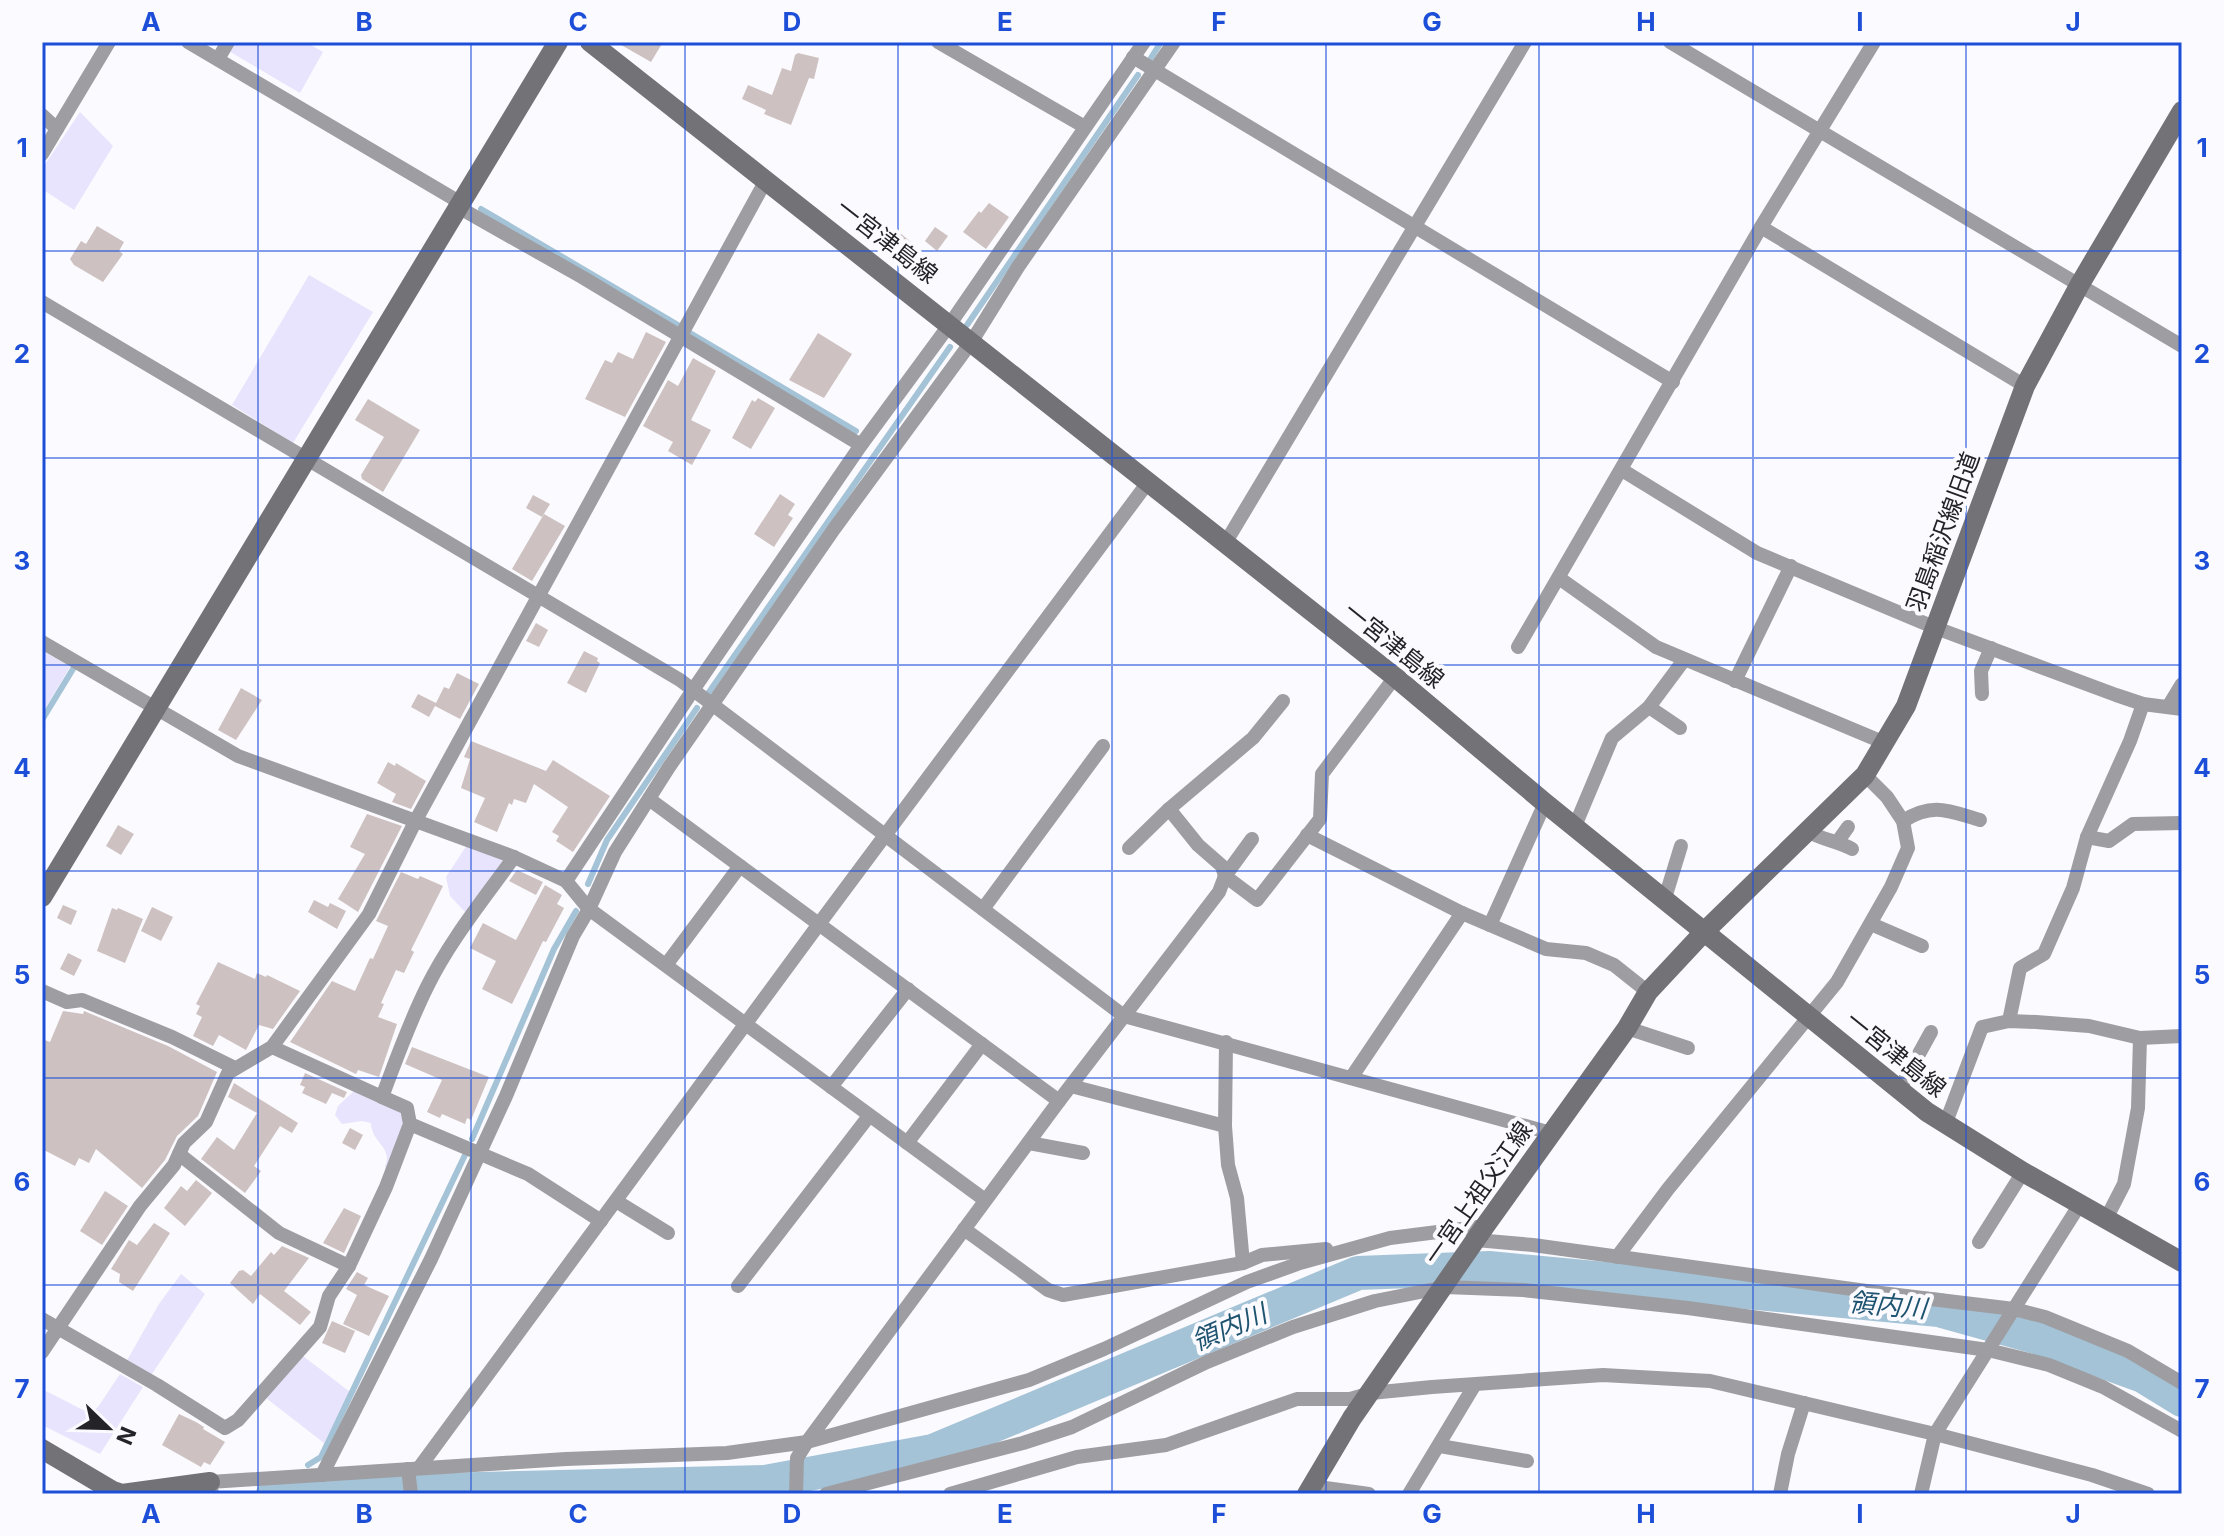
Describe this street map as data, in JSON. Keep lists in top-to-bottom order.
{
  "streets": {
    "main road": ["一宮津島線", "羽島稲沢線旧道", "一宮上祖父江線"]
  },
  "crossings": [
    ["一宮津島線", "羽島稲沢線旧道"],
    ["一宮津島線", "一宮上祖父江線"],
    ["羽島稲沢線旧道", "一宮上祖父江線"]
  ],
  "water": ["領内川"],
  "north": "bottom right",
  "grid": {
    "columns": [
      "A",
      "B",
      "C",
      "D",
      "E",
      "F",
      "G",
      "H",
      "I",
      "J"
    ],
    "rows": [
      "1",
      "2",
      "3",
      "4",
      "5",
      "6",
      "7"
    ]
  }
}
